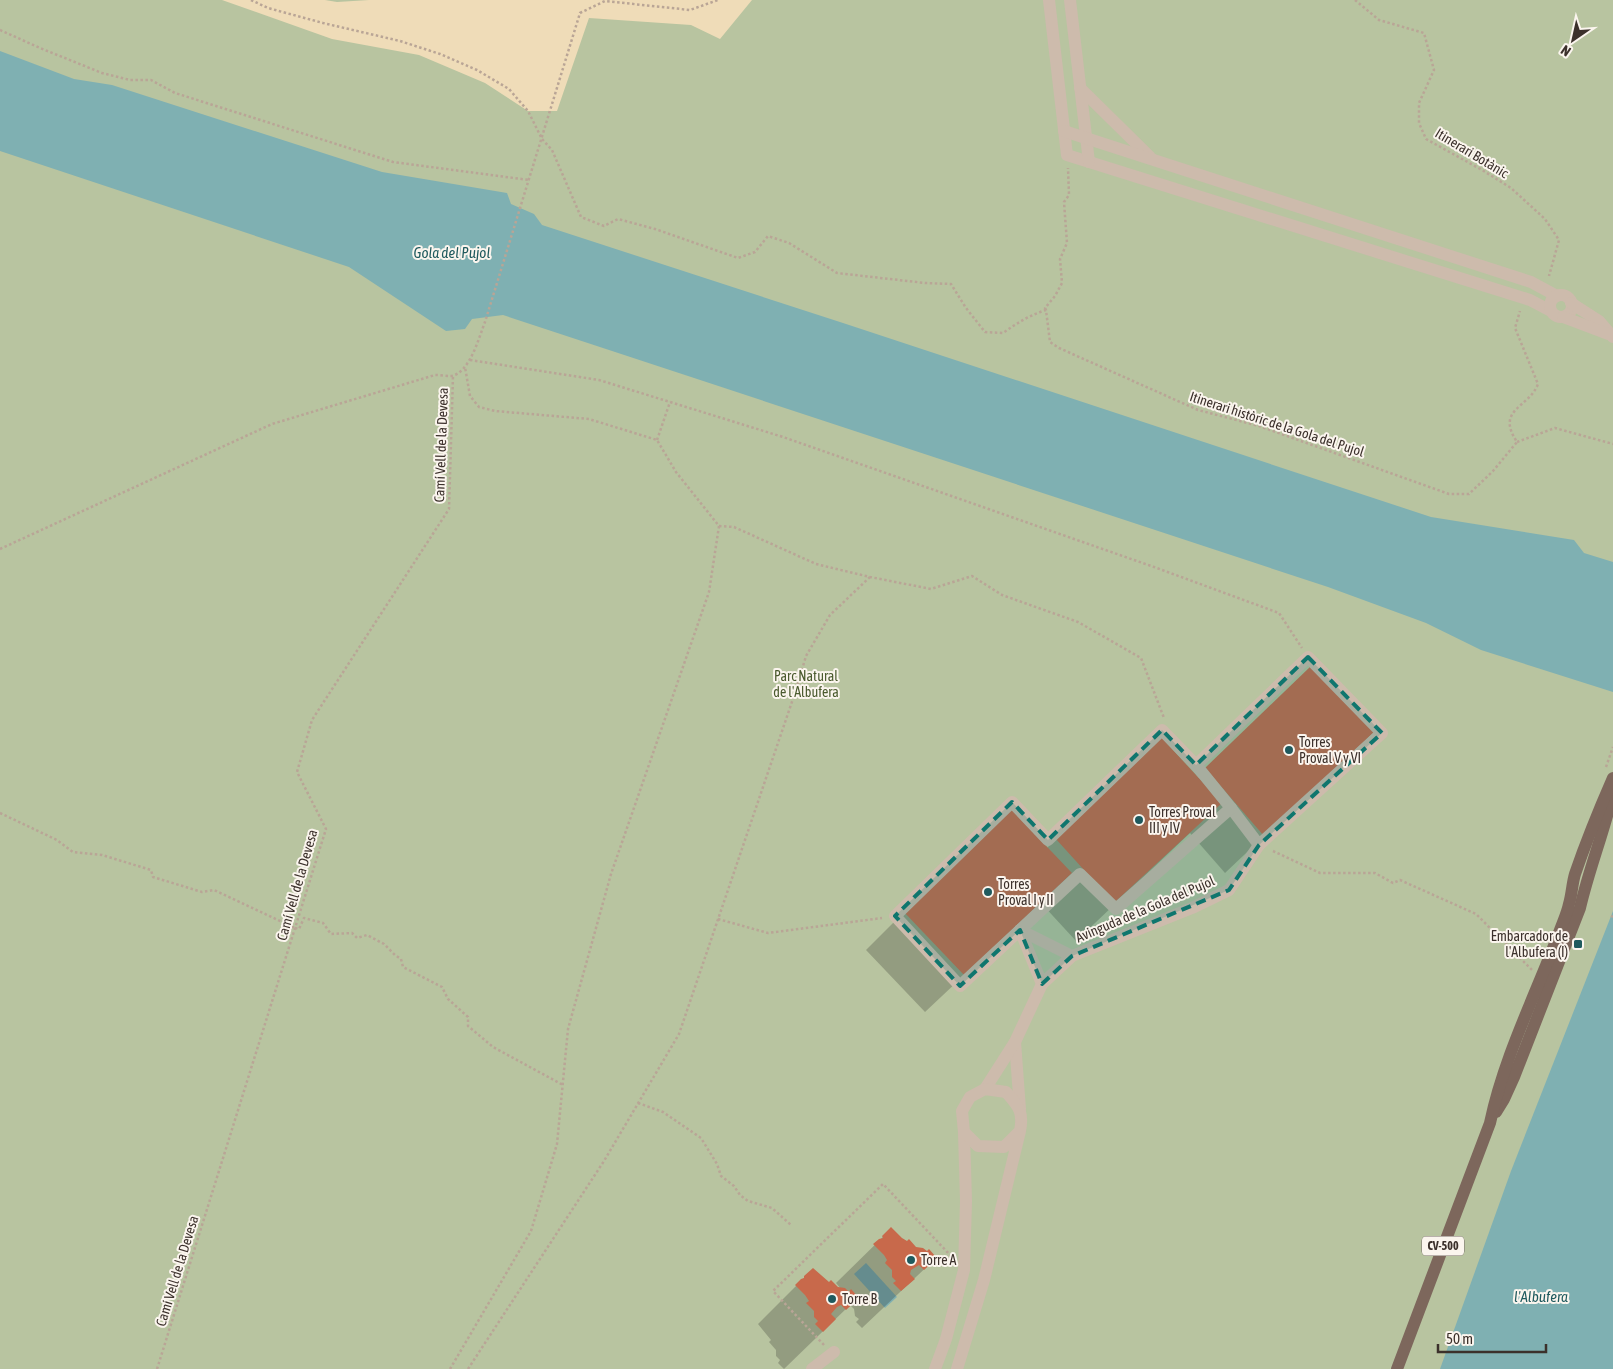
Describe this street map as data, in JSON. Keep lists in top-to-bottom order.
{
  "streets": {
    "main road": ["CV-500"],
    "street": ["Avinguda de la Gola del Pujol"],
    "path": ["Itinerari Botànic", "Itinerari històric de la Gola del Pujol", "Camí Vell de la Devesa"]
  },
  "water": ["Gola del Pujol", "l'Albufera"],
  "parks": ["Parc Natural de l'Albufera"],
  "places": {
    "other": [
      "Torres Proval V y VI",
      "Torres Proval III y IV",
      "Torres Proval I y II",
      "Torre A",
      "Torre B"
    ],
    "transit": ["Embarcador de l'Albufera (I)"]
  },
  "scale_bar": "50 m",
  "north": "bottom left"
}
